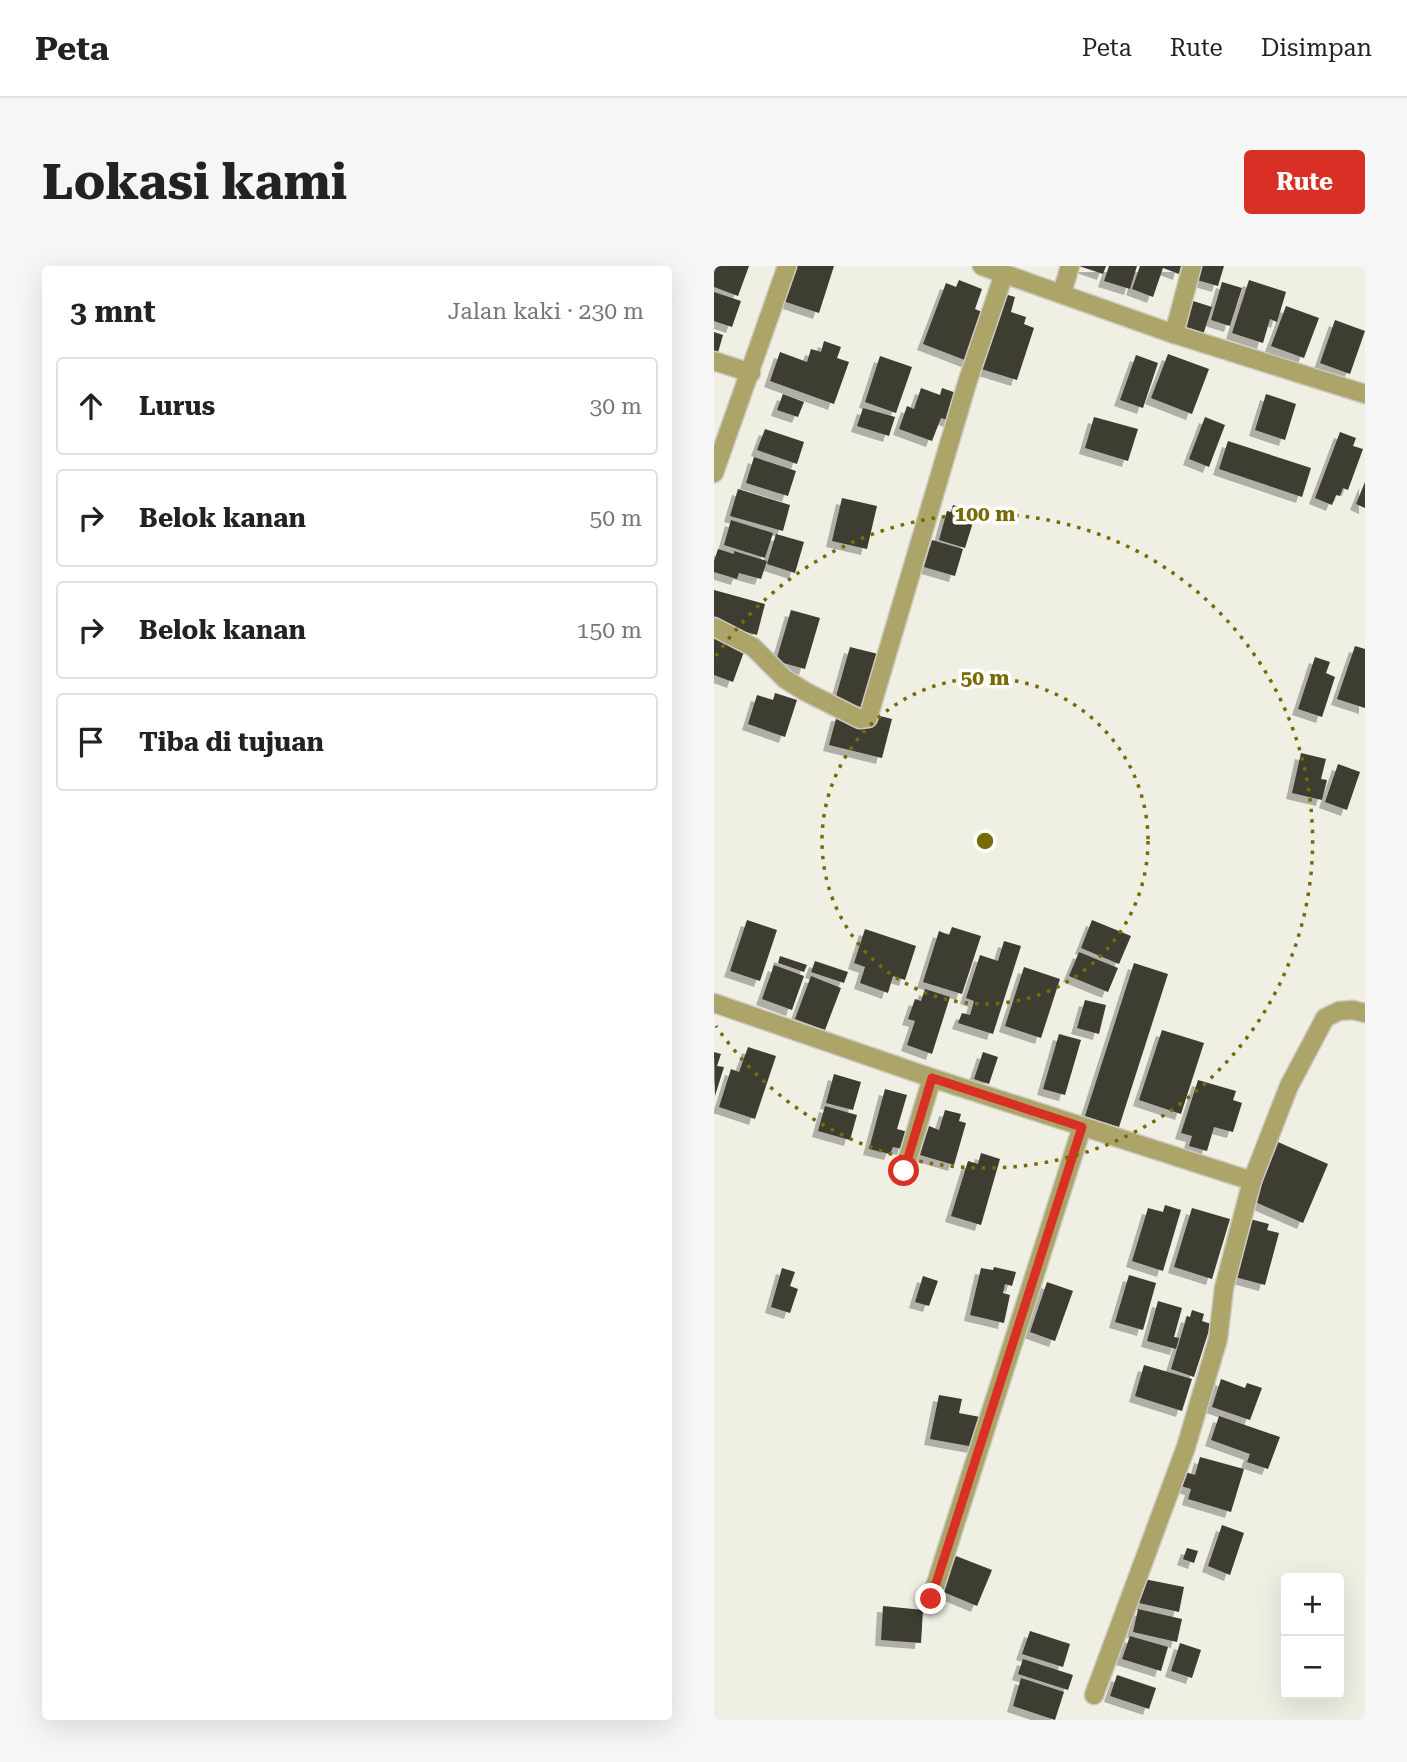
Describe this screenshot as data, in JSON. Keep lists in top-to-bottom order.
{
  "page": {
    "header": "Peta",
    "nav": ["Peta", "Rute", "Disimpan"],
    "buttons": "Rute",
    "title": "Lokasi kami",
    "heading": ["3 mnt", "Jalan kaki · 230 m"],
    "list": [
      ["Lurus", "30 m"],
      ["Belok kanan", "50 m"],
      ["Belok kanan", "150 m"],
      "Tiba di tujuan"
    ],
    "map_buttons": ["+", "−"]
  },
  "rings": ["100 m", "50 m"]
}
